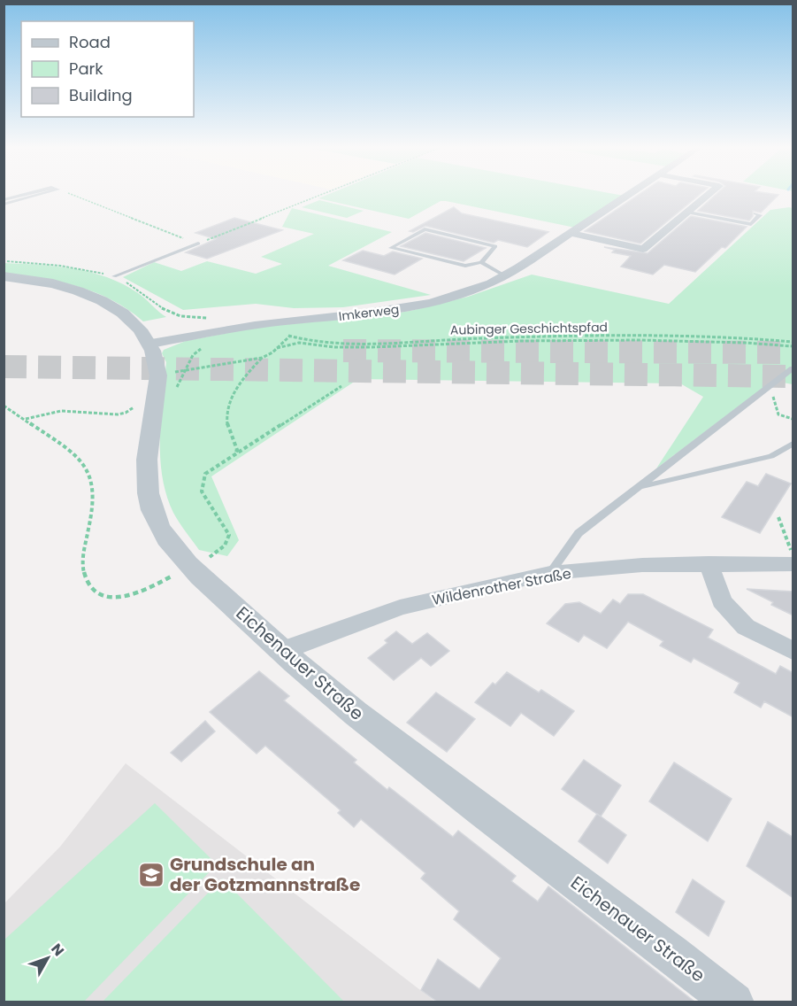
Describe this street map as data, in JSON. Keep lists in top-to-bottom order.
{
  "streets": {
    "street": ["Imkerweg", "Wildenrother Straße", "Eichenauer Straße"],
    "path": ["Aubinger Geschichtspfad"]
  },
  "crossings": [
    ["Imkerweg", "Aubinger Geschichtspfad"],
    ["Imkerweg", "Eichenauer Straße"],
    ["Wildenrother Straße", "Eichenauer Straße"]
  ],
  "places": {
    "school or university": ["Grundschule an der Gotzmannstraße"]
  },
  "legend": ["Road", "Park", "Building"],
  "north": "top right"
}
